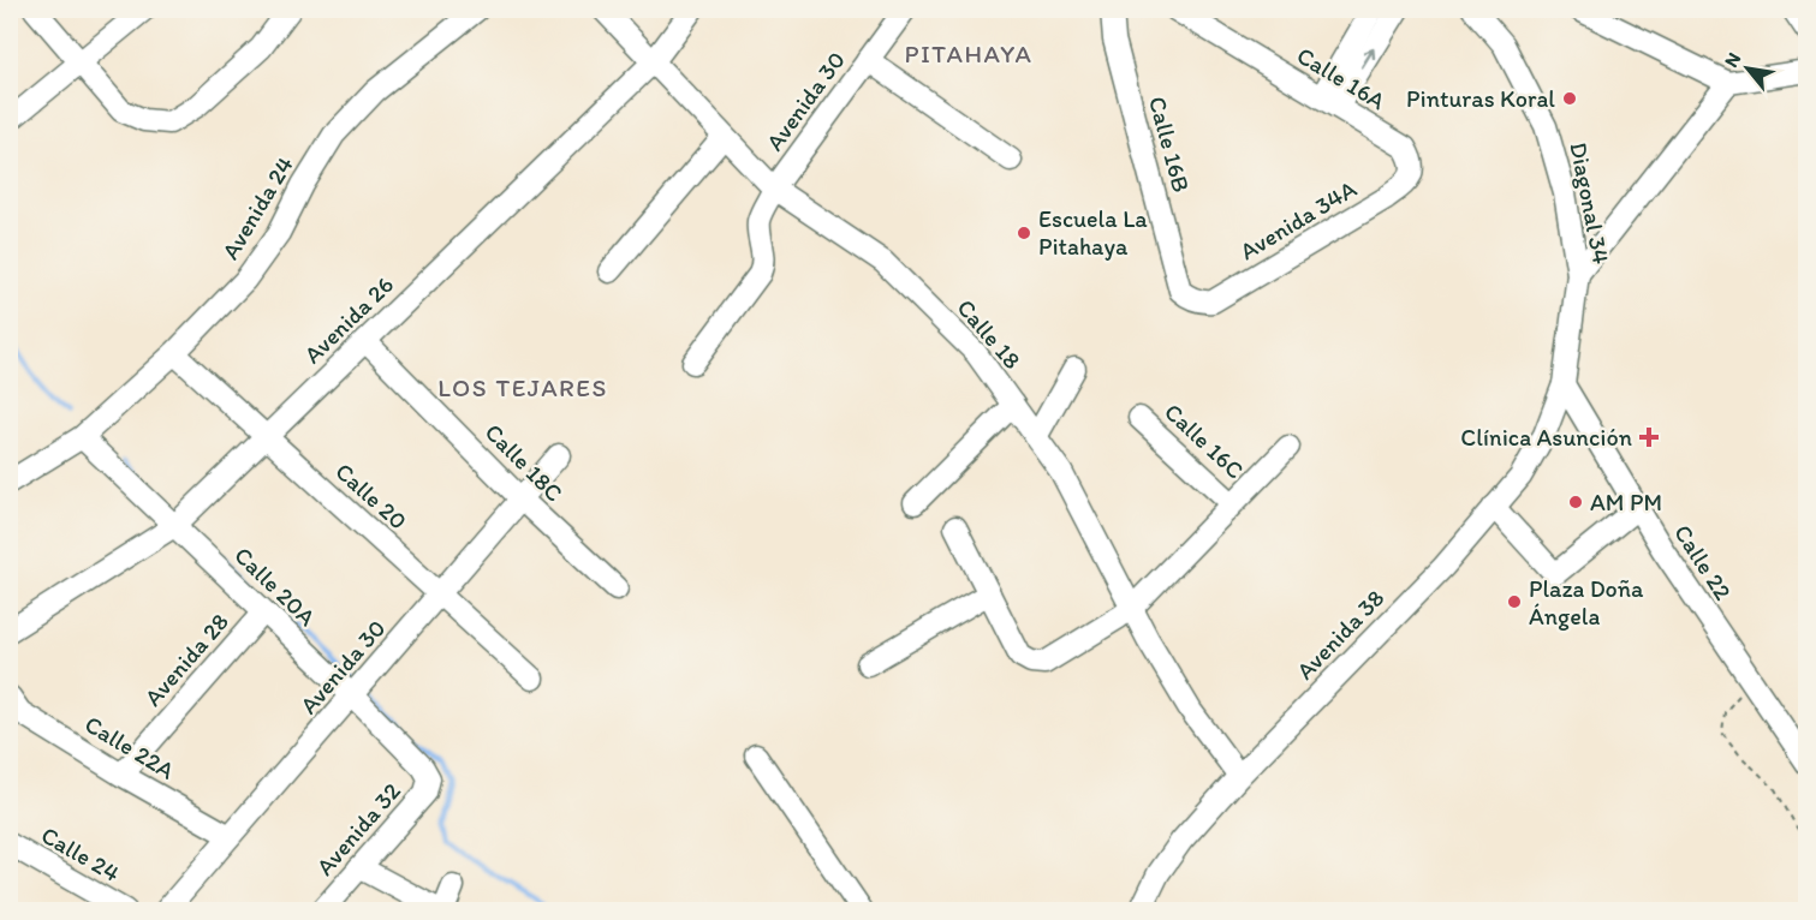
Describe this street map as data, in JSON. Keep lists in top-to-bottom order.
{
  "streets": {
    "street": [
      "Calle 16A",
      "Avenida 30",
      "Calle 16B",
      "Diagonal 34",
      "Avenida 24",
      "Avenida 34A",
      "Avenida 26",
      "Calle 18",
      "Calle 16C",
      "Calle 18C",
      "Calle 20",
      "Calle 22",
      "Calle 20A",
      "Avenida 38",
      "Avenida 28",
      "Calle 22A",
      "Avenida 32",
      "Calle 24"
    ]
  },
  "crossings": [
    ["Calle 16A", "Avenida 34A"],
    ["Avenida 30", "Calle 18"],
    ["Avenida 30", "Calle 18C"],
    ["Avenida 30", "Calle 20"],
    ["Avenida 30", "Calle 20A"],
    ["Avenida 30", "Calle 22A"],
    ["Calle 16B", "Avenida 34A"],
    ["Diagonal 34", "Calle 22"],
    ["Diagonal 34", "Avenida 38"],
    ["Avenida 24", "Calle 20"],
    ["Avenida 24", "Calle 20A"],
    ["Avenida 26", "Calle 18"],
    ["Avenida 26", "Calle 18C"],
    ["Avenida 26", "Calle 20"],
    ["Avenida 26", "Calle 20A"],
    ["Calle 18", "Avenida 38"],
    ["Calle 22", "Avenida 38"],
    ["Calle 20A", "Avenida 28"],
    ["Calle 20A", "Avenida 32"],
    ["Avenida 28", "Calle 22A"]
  ],
  "districts": ["PITAHAYA", "LOS TEJARES"],
  "places": {
    "other": [
      "Pinturas Koral",
      "Escuela La Pitahaya",
      "AM PM",
      "Plaza Doña Ángela"
    ],
    "health": ["Clínica Asunción"]
  },
  "north": "top left"
}
